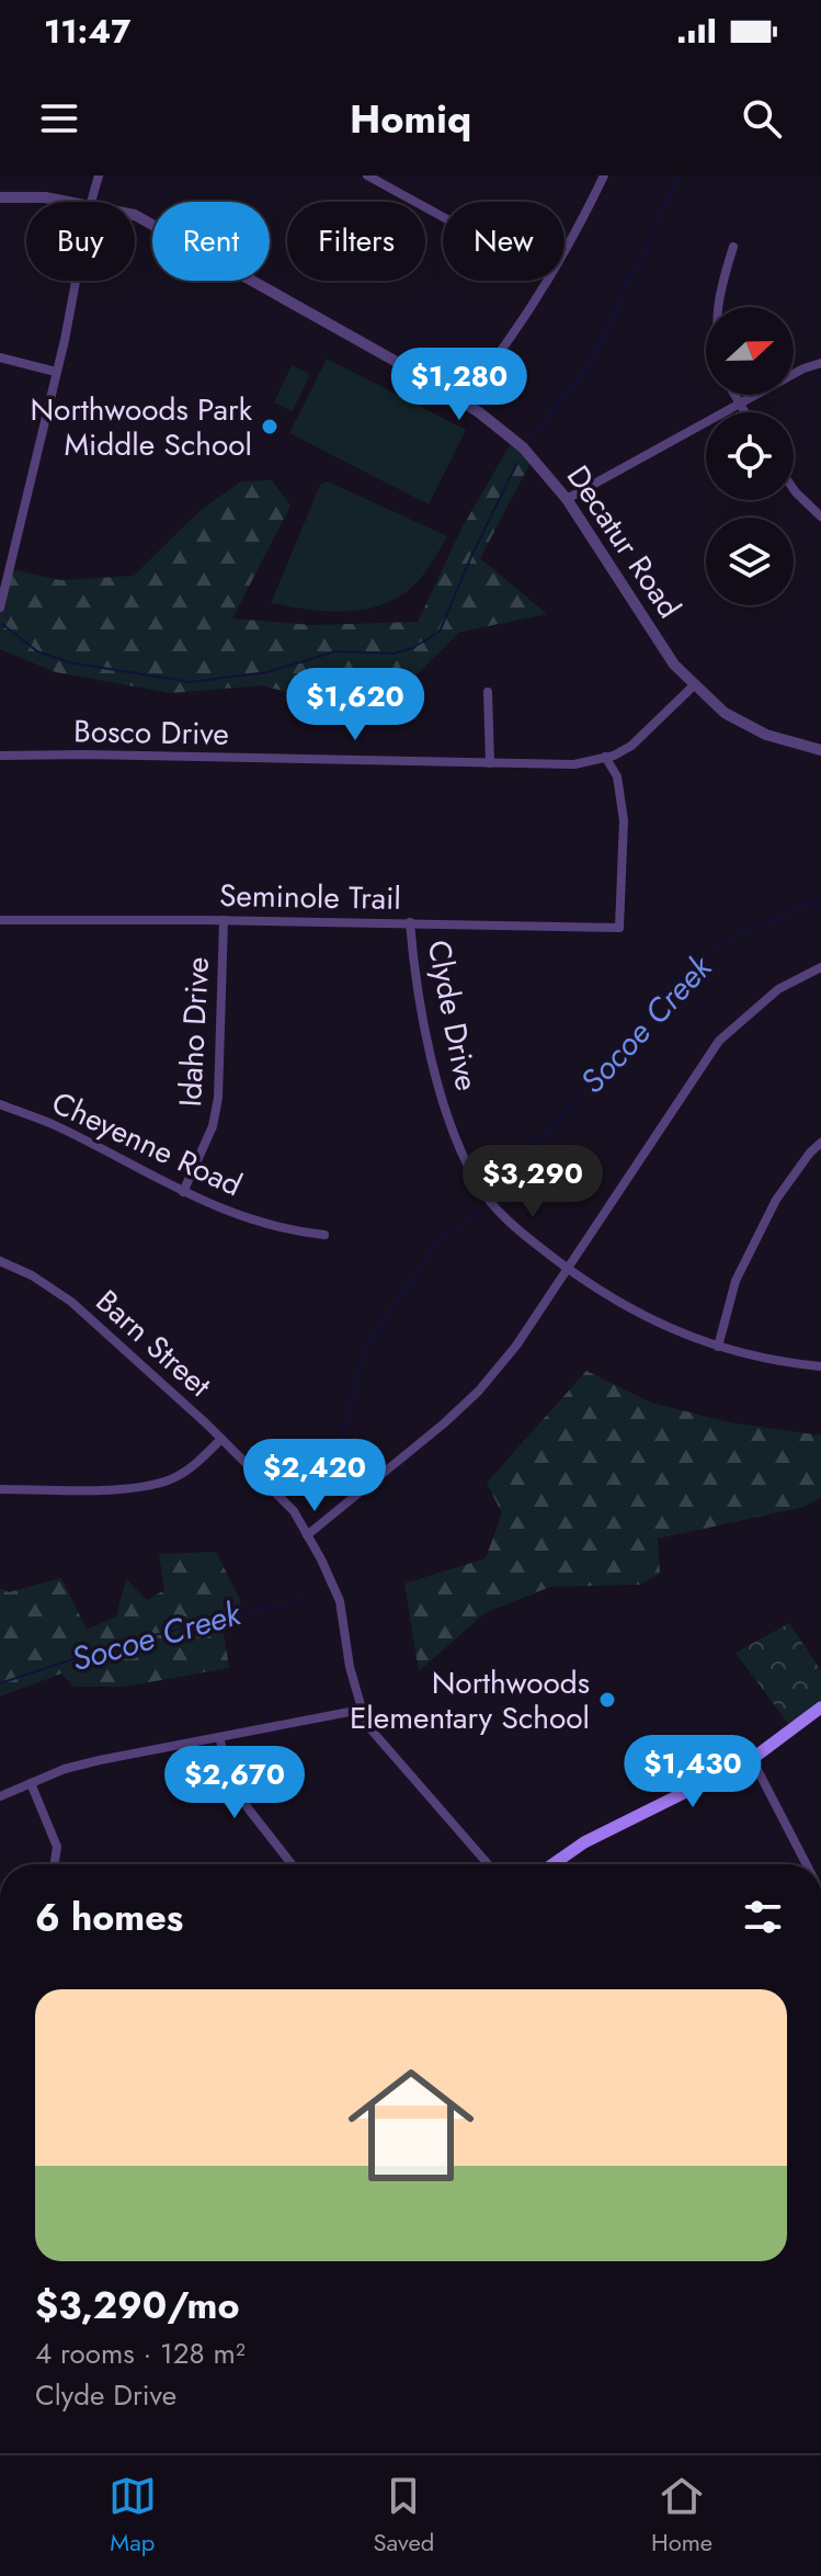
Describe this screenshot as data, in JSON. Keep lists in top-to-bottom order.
{
  "streets": {
    "street": [
      "Decatur Road",
      "Bosco Drive",
      "Seminole Trail",
      "Clyde Drive",
      "Idaho Drive",
      "Cheyenne Road",
      "Barn Street"
    ]
  },
  "crossings": [
    ["Decatur Road", "Bosco Drive"],
    ["Bosco Drive", "Seminole Trail"],
    ["Seminole Trail", "Clyde Drive"],
    ["Seminole Trail", "Idaho Drive"],
    ["Idaho Drive", "Cheyenne Road"]
  ],
  "water": ["Socoe Creek"],
  "places": ["Northwoods Park Middle School", "Northwoods Elementary School"],
  "north": "right",
  "page": {
    "status": "11:47",
    "header": "Homiq",
    "chip": [
      "Buy",
      "Rent",
      "Filters",
      "New"
    ],
    "price": [
      "$1,280",
      "$1,620",
      "$3,290",
      "$2,420",
      "$1,430",
      "$2,670"
    ],
    "heading": "6 homes",
    "list": [
      {
        "name": "$3,290/mo",
        "note": "4 rooms · 128 m² · Clyde Drive"
      }
    ],
    "tabs": ["Map", "Saved", "Home"]
  }
}
